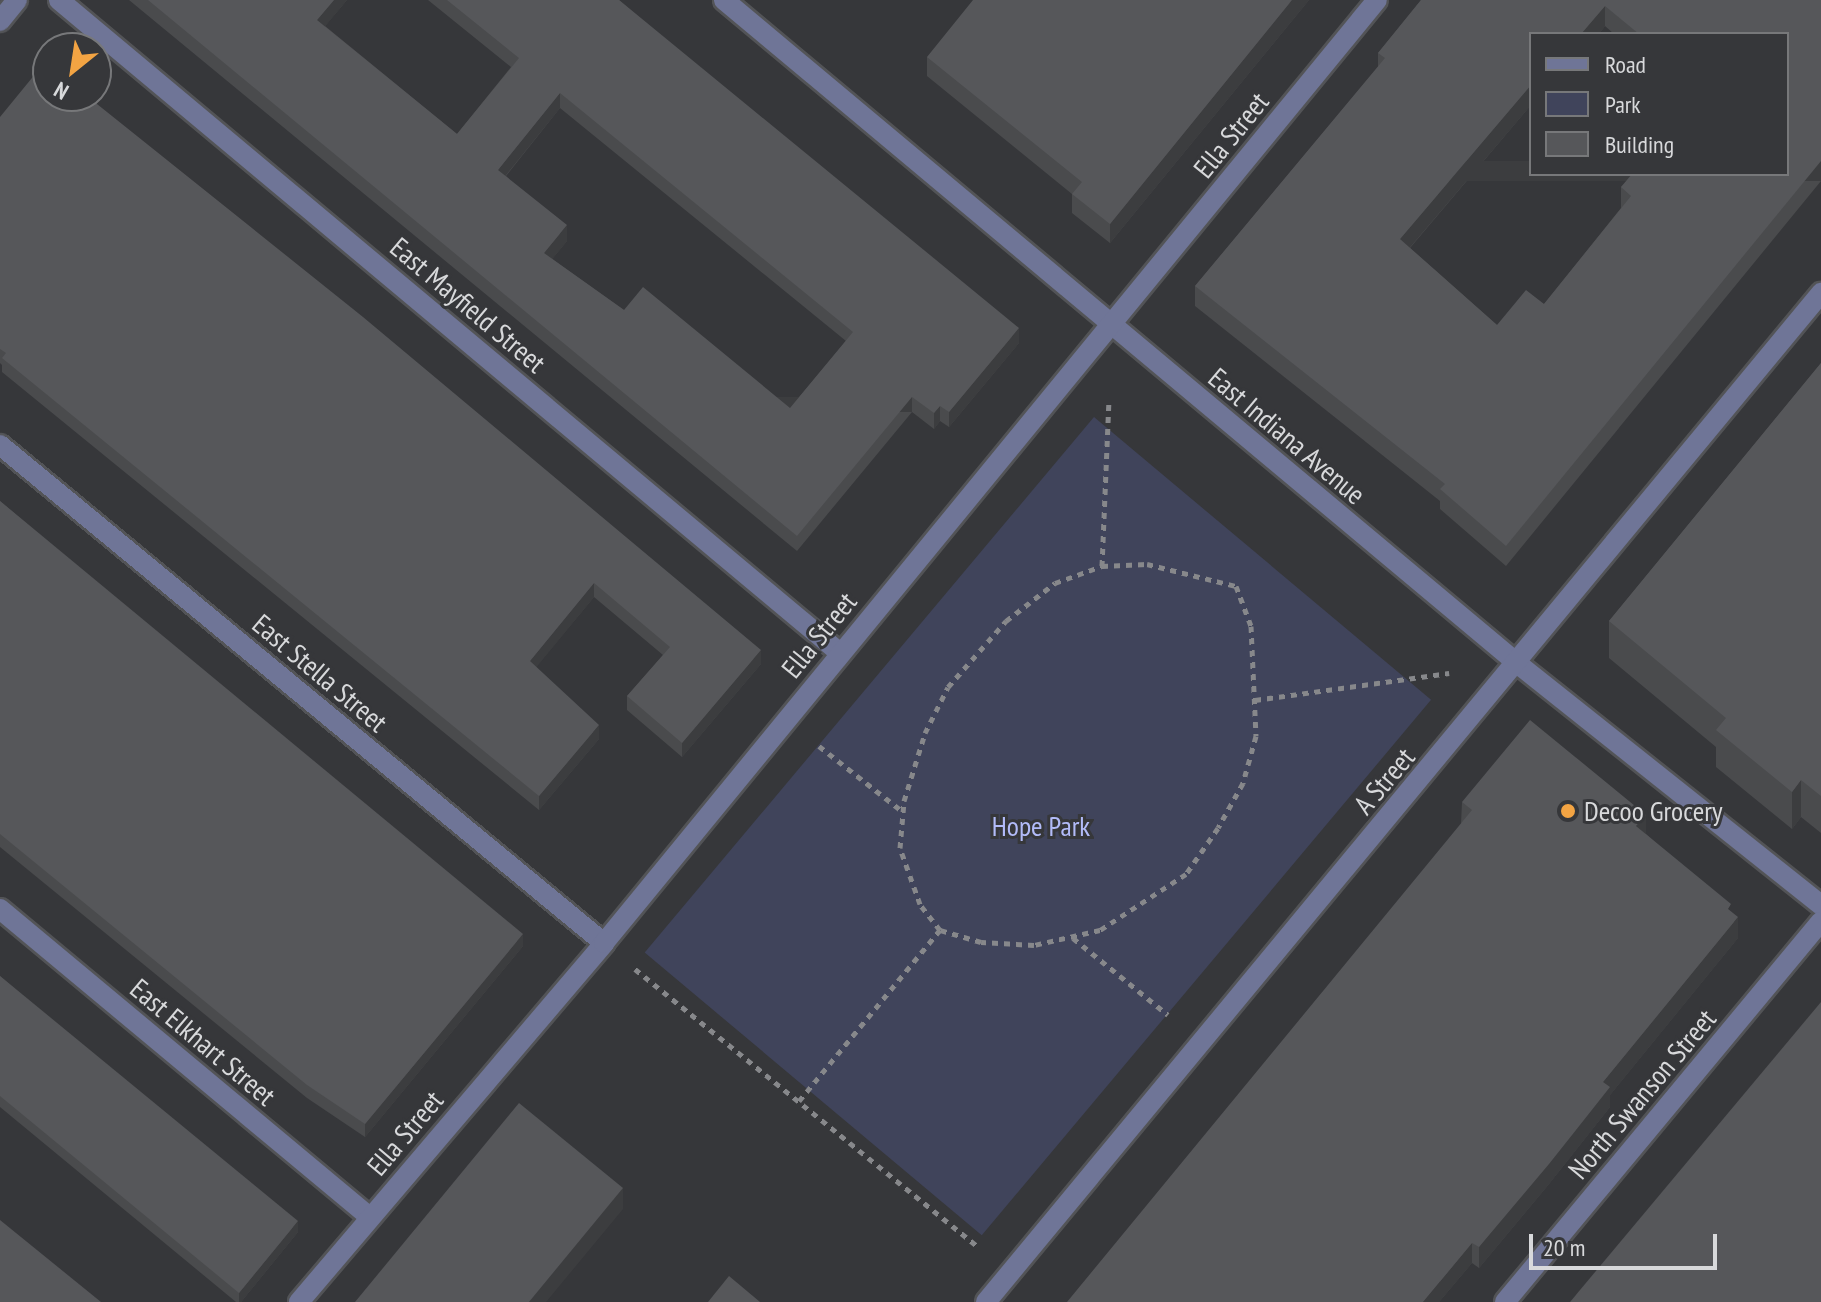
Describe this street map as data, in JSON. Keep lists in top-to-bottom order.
{
  "streets": {
    "street": [
      "Ella Street",
      "East Mayfield Street",
      "East Indiana Avenue",
      "East Stella Street",
      "A Street",
      "East Elkhart Street",
      "North Swanson Street"
    ]
  },
  "crossings": [
    ["Ella Street", "East Mayfield Street"],
    ["Ella Street", "East Indiana Avenue"],
    ["Ella Street", "East Stella Street"],
    ["Ella Street", "East Elkhart Street"],
    ["East Indiana Avenue", "A Street"]
  ],
  "parks": ["Hope Park"],
  "places": ["Decoo Grocery"],
  "legend": ["Road", "Park", "Building"],
  "scale_bar": "20 m",
  "north": "bottom left"
}
